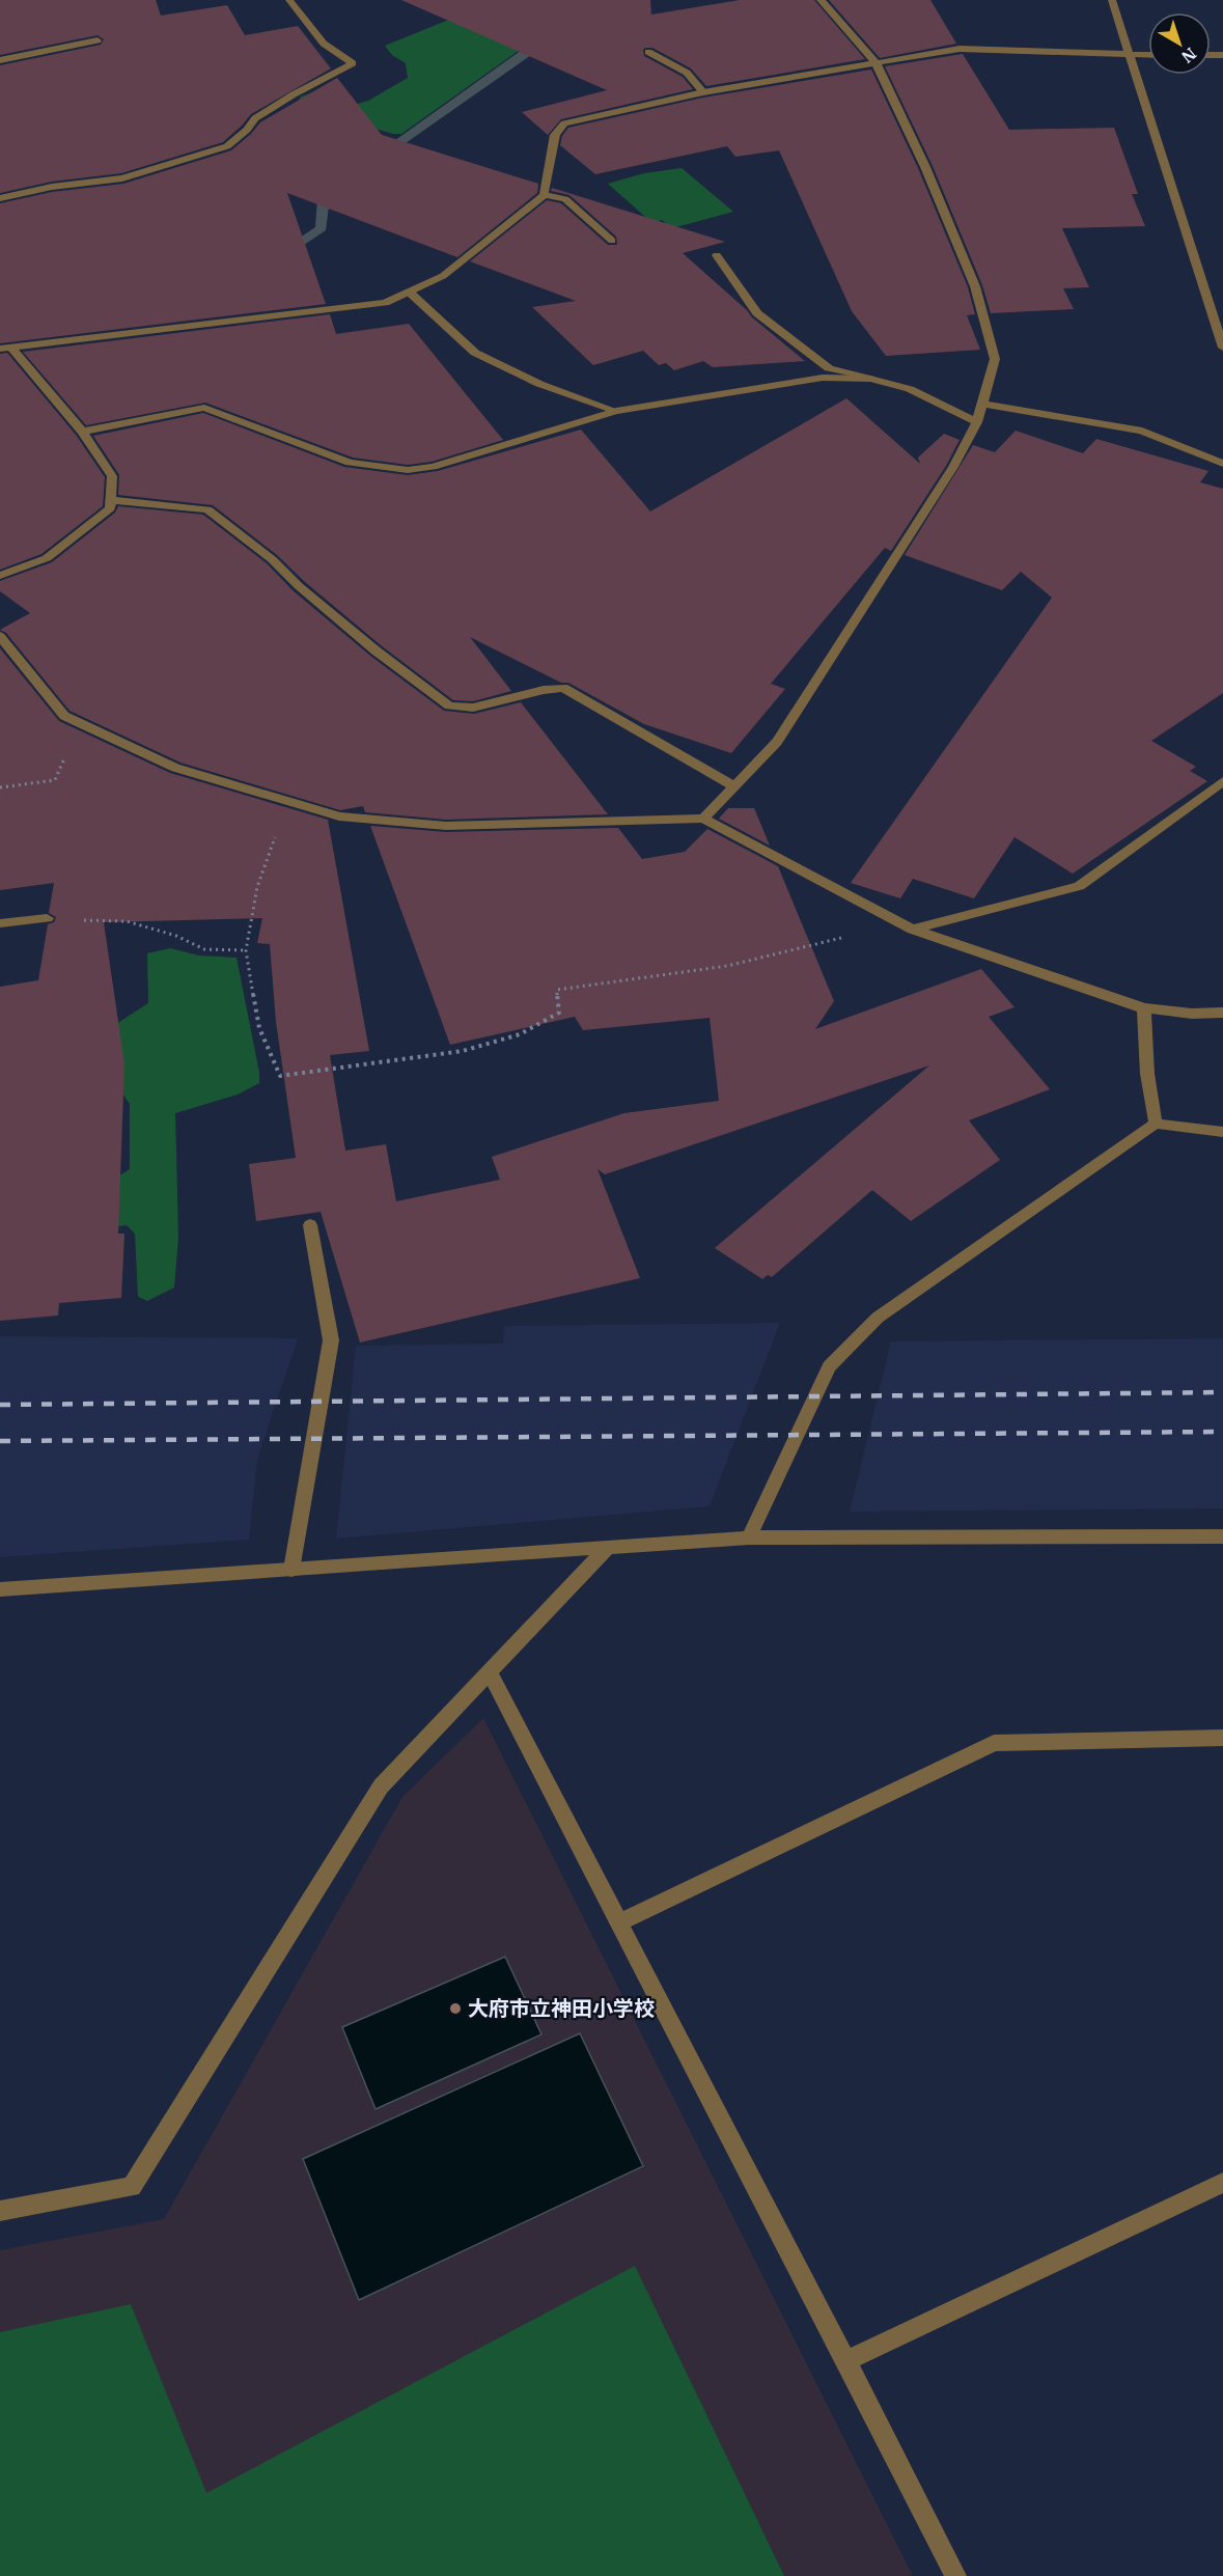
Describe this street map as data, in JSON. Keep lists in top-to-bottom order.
{
  "places": ["大府市立神田小学校"],
  "north": "bottom right"
}
